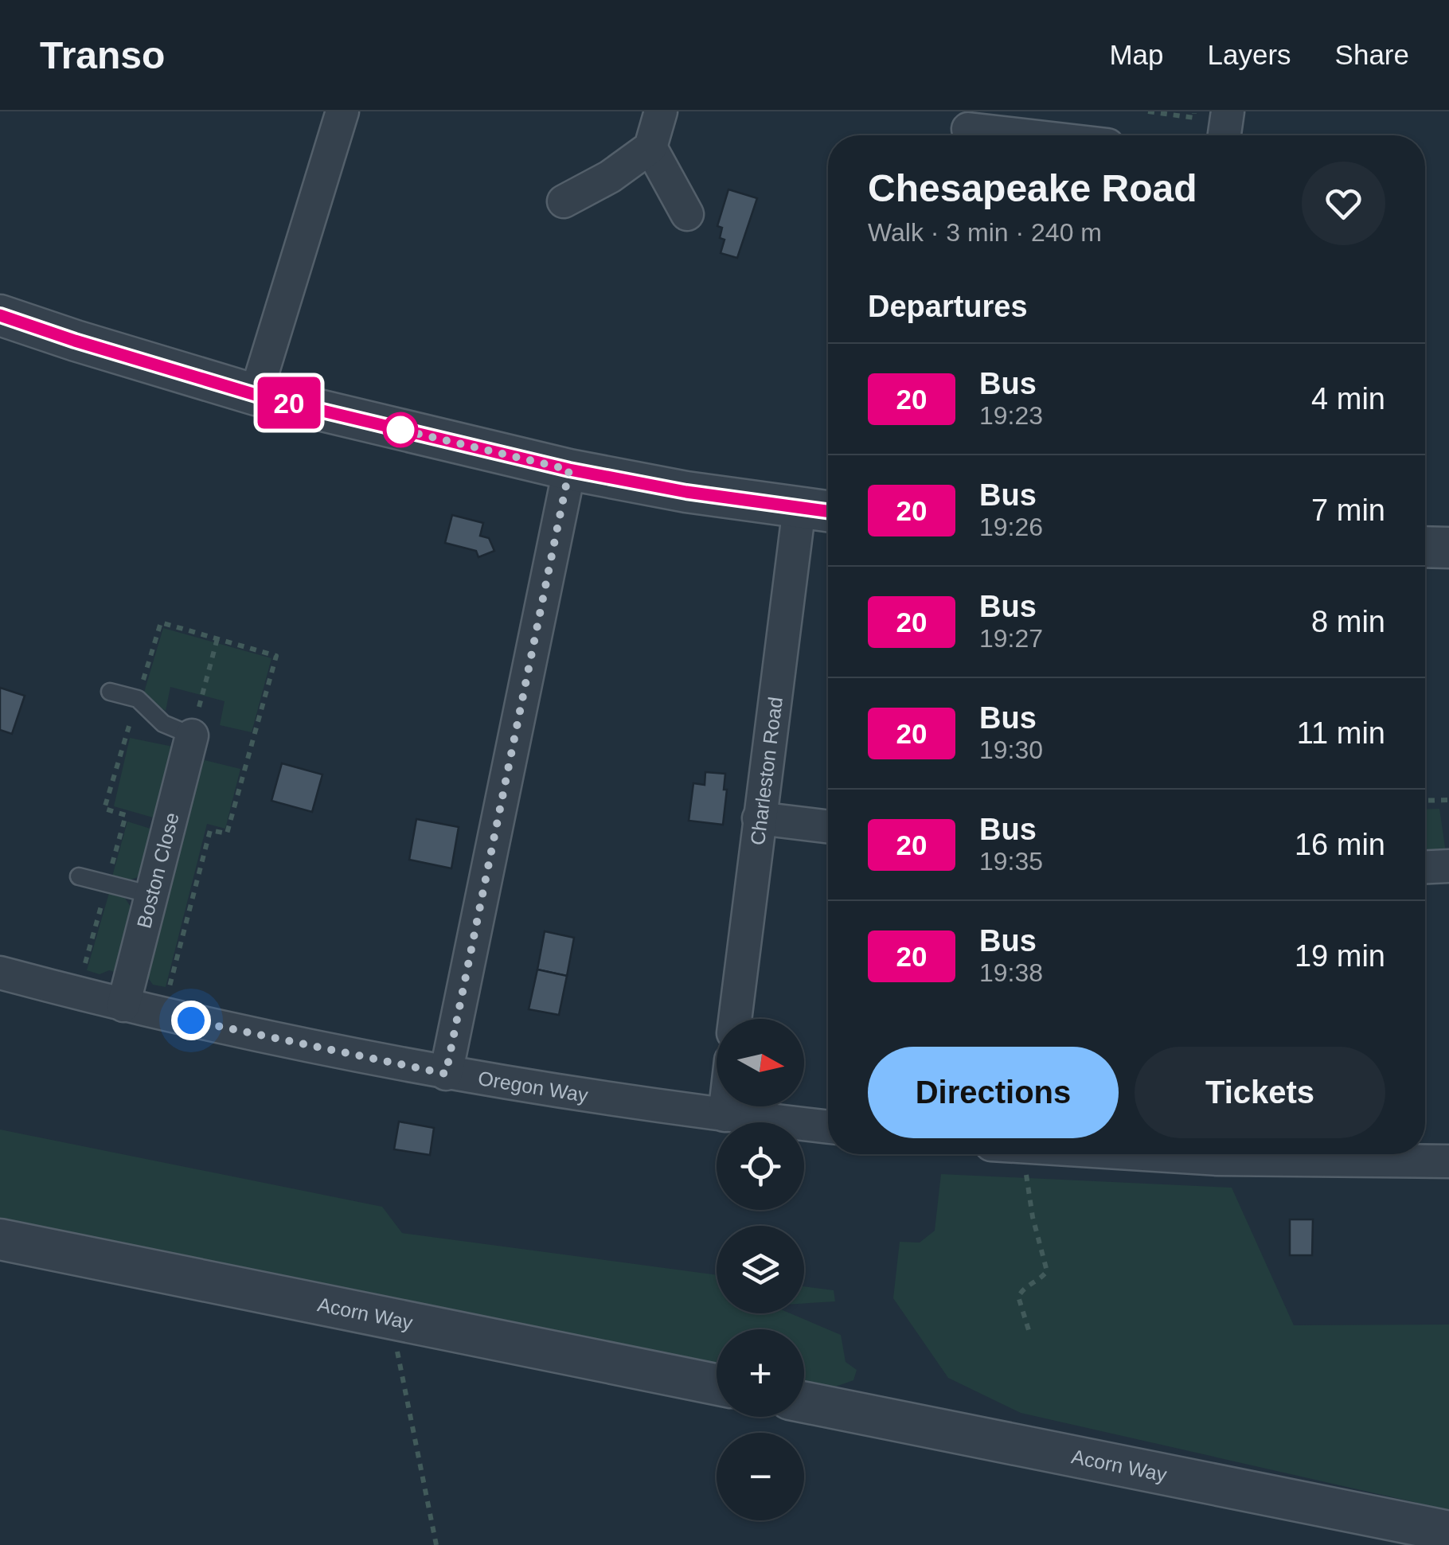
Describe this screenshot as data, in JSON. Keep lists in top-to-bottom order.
{
  "streets": {
    "street": [
      "Charleston Road",
      "Boston Close",
      "Oregon Way",
      "Acorn Way"
    ]
  },
  "crossings": [
    ["Boston Close", "Oregon Way"]
  ],
  "lines": ["bus line 20"],
  "north": "right",
  "page": {
    "header": "Transo",
    "nav": ["Map", "Layers", "Share"],
    "on_map": "20",
    "heading": [
      ["Chesapeake Road", "Walk · 3 min · 240 m"],
      "Departures"
    ],
    "list": [
      {
        "mark": "20",
        "name": "Bus",
        "note": "19:23",
        "value": "4 min"
      },
      {
        "mark": "20",
        "name": "Bus",
        "note": "19:26",
        "value": "7 min"
      },
      {
        "mark": "20",
        "name": "Bus",
        "note": "19:27",
        "value": "8 min"
      },
      {
        "mark": "20",
        "name": "Bus",
        "note": "19:30",
        "value": "11 min"
      },
      {
        "mark": "20",
        "name": "Bus",
        "note": "19:35",
        "value": "16 min"
      },
      {
        "mark": "20",
        "name": "Bus",
        "note": "19:38",
        "value": "19 min"
      }
    ],
    "map_buttons": ["+", "−"],
    "buttons": ["Directions", "Tickets"]
  }
}
